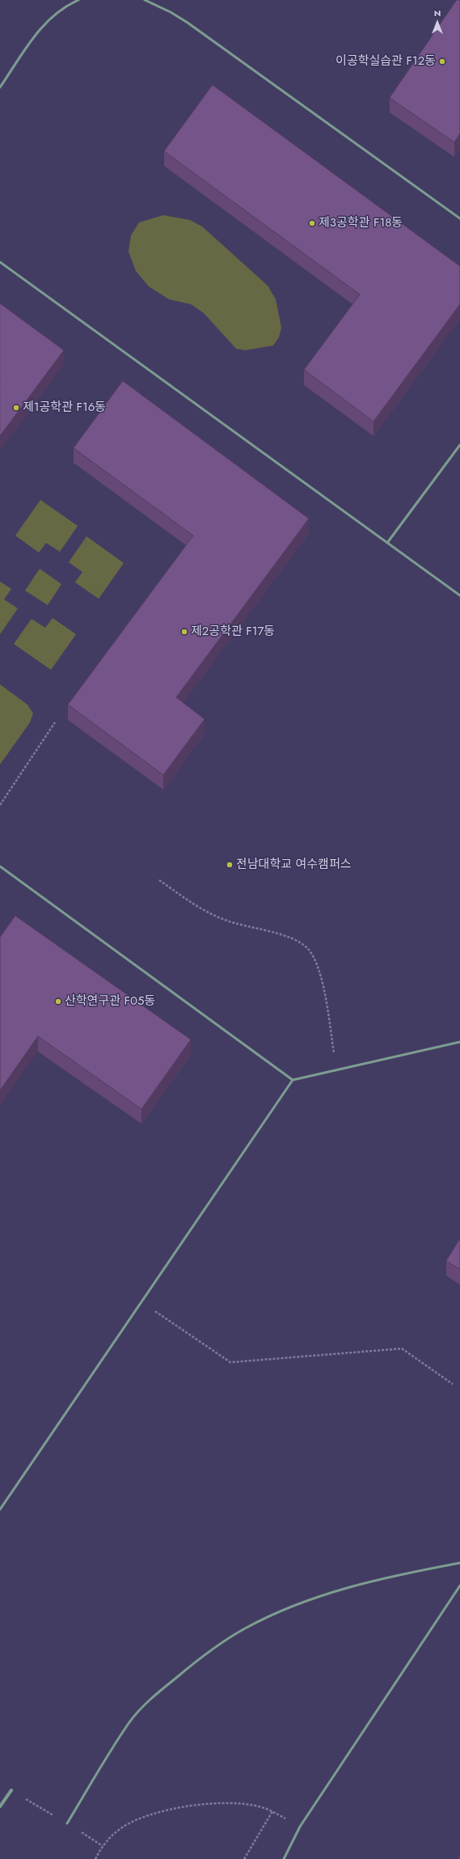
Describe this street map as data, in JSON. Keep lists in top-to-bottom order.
{
  "places": [
    "이공학실습관 F12동",
    "제3공학관 F18동",
    "제1공학관 F16동",
    "제2공학관 F17동",
    "전남대학교 여수캠퍼스",
    "산학연구관 F05동"
  ],
  "north": "top"
}
